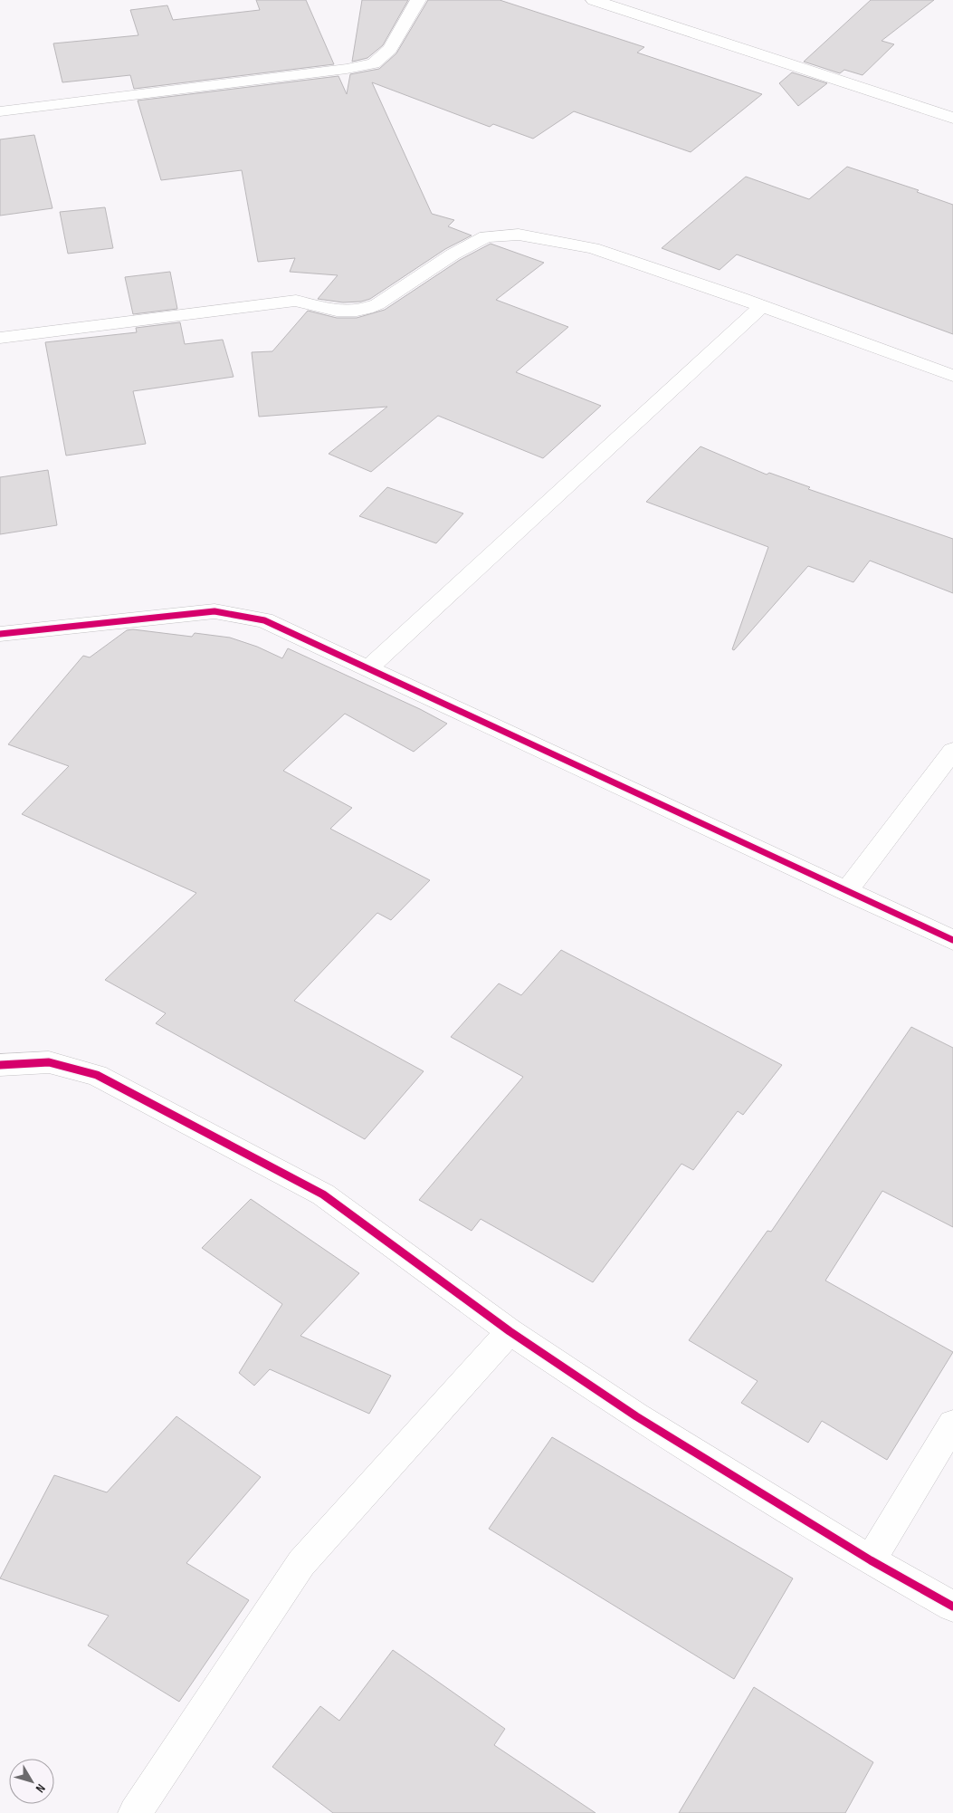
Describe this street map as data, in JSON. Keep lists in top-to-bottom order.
{
  "north": "bottom right"
}
